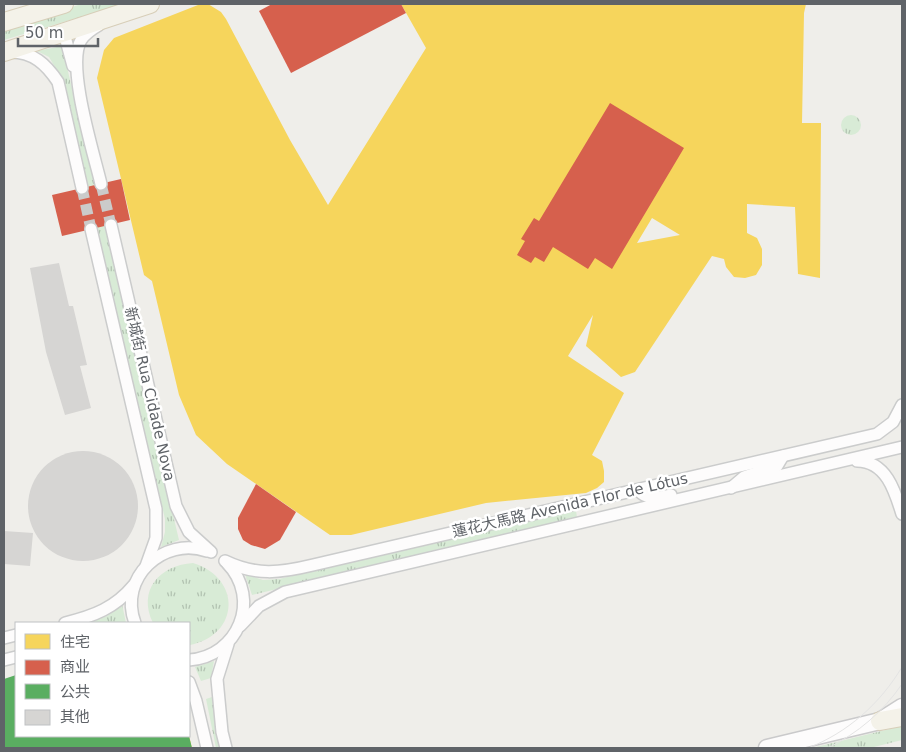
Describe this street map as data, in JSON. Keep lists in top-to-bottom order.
{
  "streets": {
    "street": ["新城街 Rua Cidade Nova", "蓮花大馬路 Avenida Flor de Lótus"]
  },
  "legend": [
    "住宅",
    "商业",
    "公共",
    "其他"
  ],
  "scale_bar": "50 m"
}
